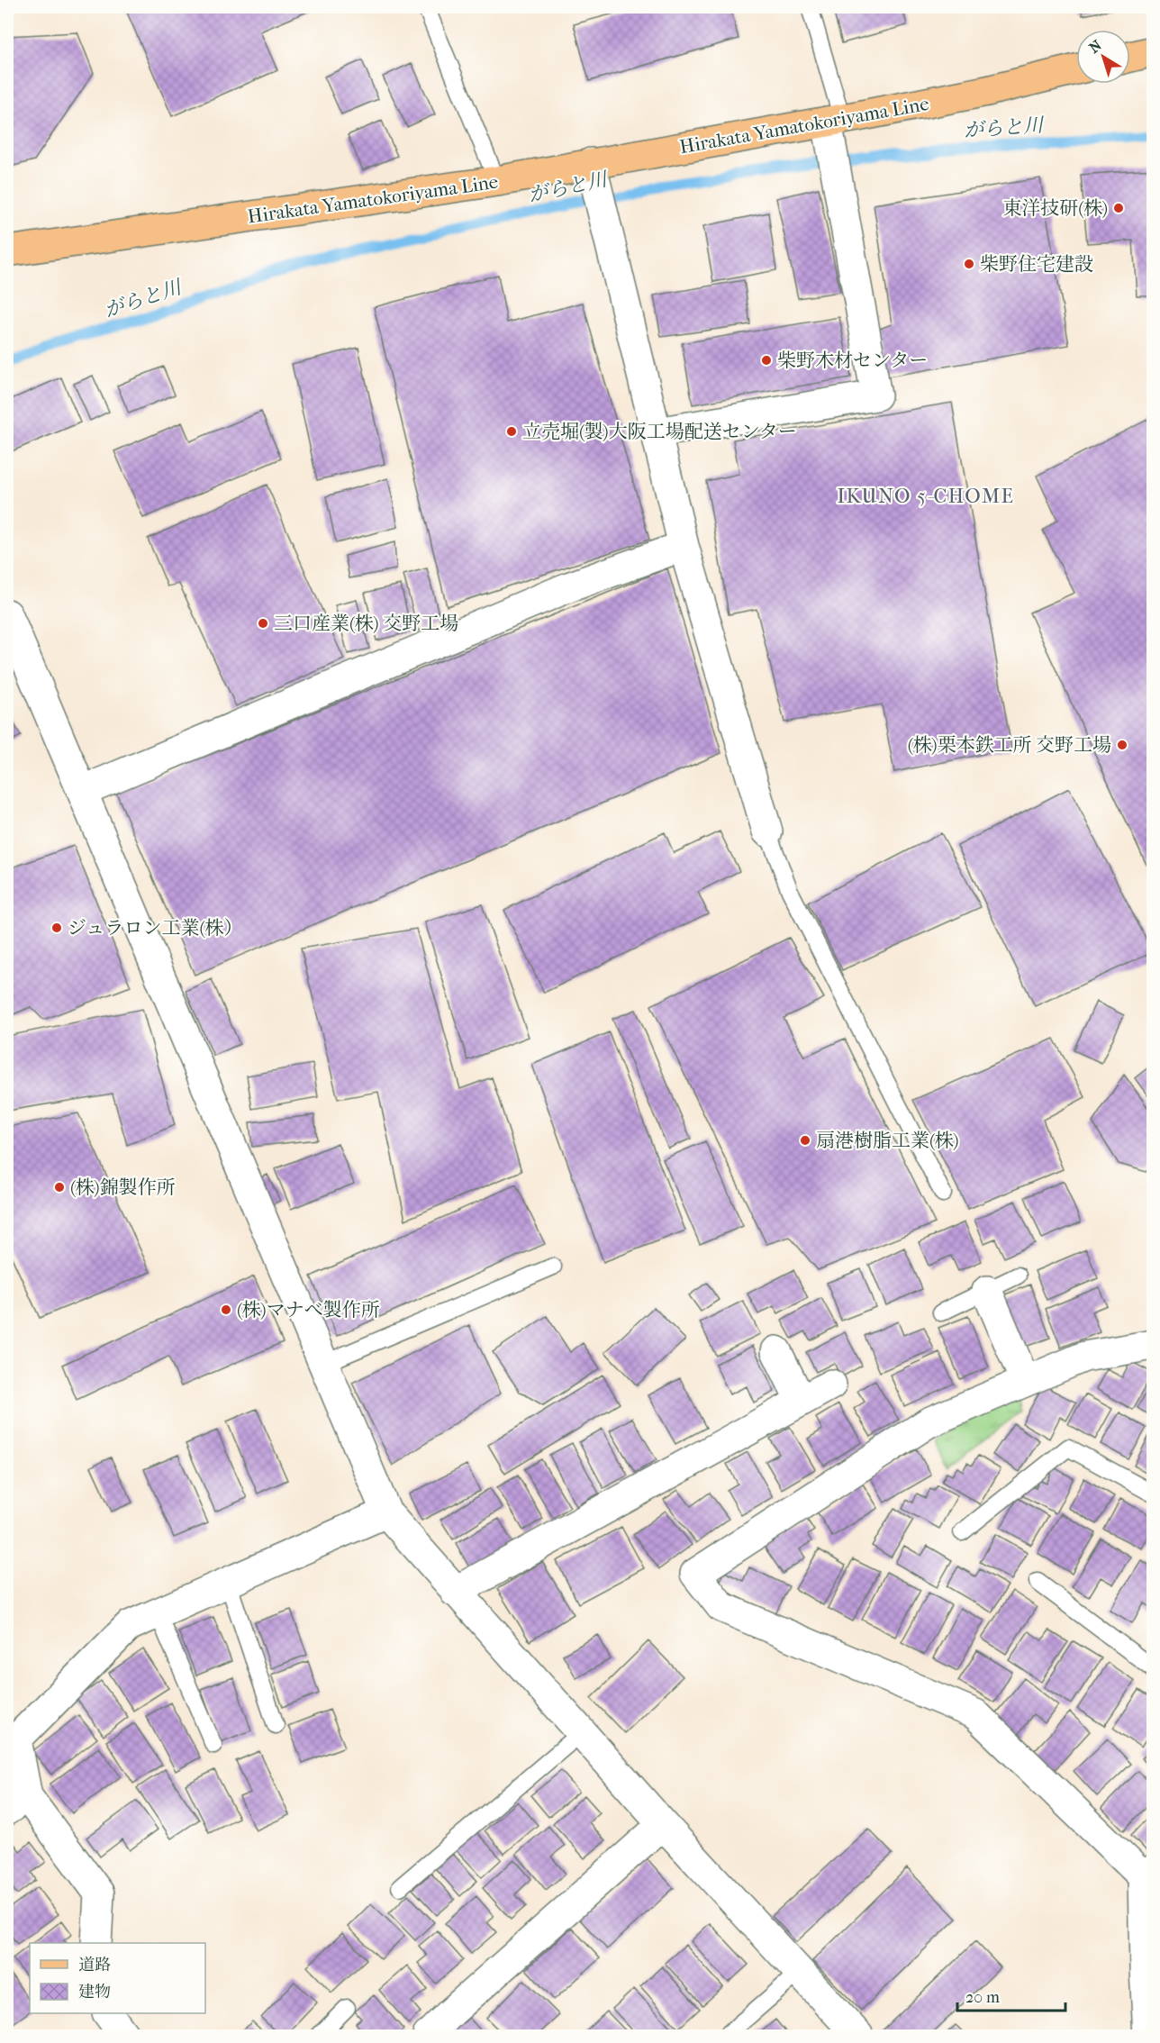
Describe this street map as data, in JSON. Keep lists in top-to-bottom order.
{
  "streets": {
    "main road": ["Hirakata Yamatokoriyama Line"]
  },
  "districts": ["IKUNO 5-CHOME"],
  "water": ["がらと川"],
  "places": [
    "東洋技研(株)",
    "柴野住宅建設",
    "柴野木材センター",
    "立売堀(製)大阪工場配送センター",
    "三口産業(株) 交野工場",
    "(株)栗本鉄工所 交野工場",
    "ジュラロン工業(株）",
    "扇港樹脂工業(株)",
    "(株)錦製作所",
    "(株)マナべ製作所"
  ],
  "legend": ["道路", "建物"],
  "scale_bar": "20 m",
  "north": "top left"
}
